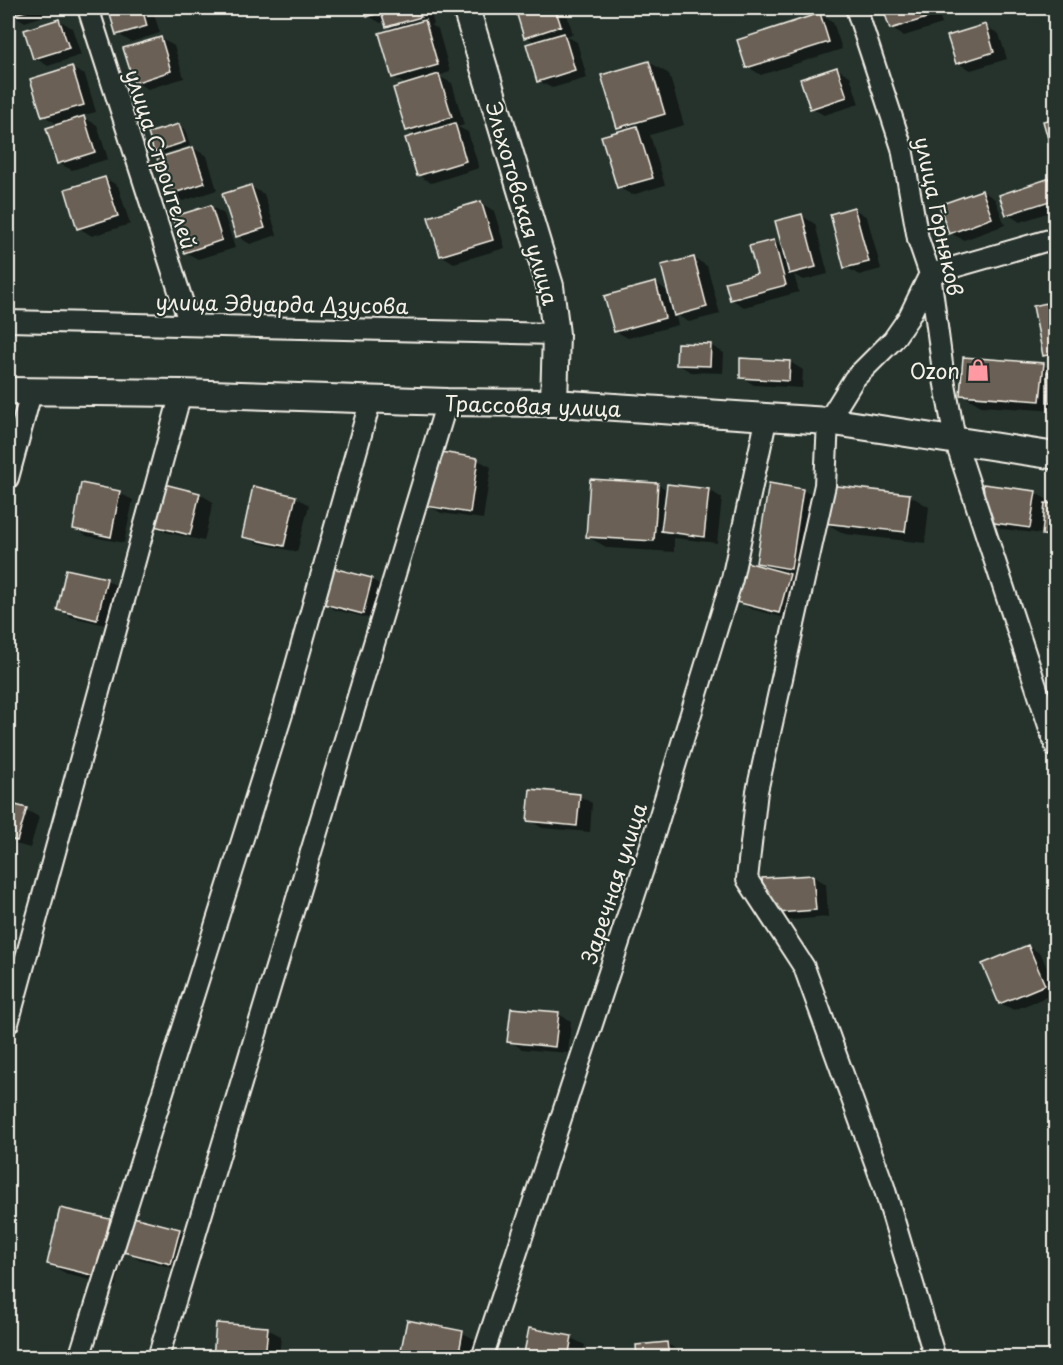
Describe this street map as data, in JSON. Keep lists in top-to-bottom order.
{
  "streets": {
    "street": [
      "улица Строителей",
      "Эльхотовская улица",
      "улица Горняков",
      "улица Эдуарда Дзусова",
      "Трассовая улица",
      "Заречная улица"
    ]
  },
  "crossings": [
    ["улица Строителей", "улица Эдуарда Дзусова"],
    ["Эльхотовская улица", "улица Эдуарда Дзусова"],
    ["Эльхотовская улица", "Трассовая улица"],
    ["улица Горняков", "Трассовая улица"],
    ["Трассовая улица", "Заречная улица"]
  ],
  "places": {
    "shop": ["Ozon"]
  }
}
